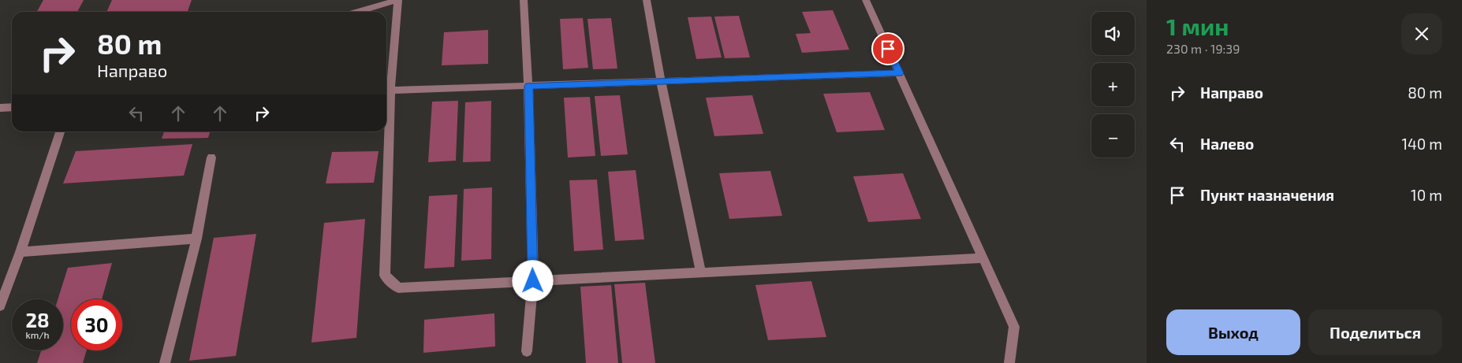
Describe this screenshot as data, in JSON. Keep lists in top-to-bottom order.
{
  "page": {
    "heading": ["1 мин", "230 m · 19:39"],
    "map_buttons": ["+", "−"],
    "turn": ["80 m", "Направо"],
    "list": [
      {
        "name": "Направо",
        "value": "80 m"
      },
      {
        "name": "Налево",
        "value": "140 m"
      },
      {
        "name": "Пункт назначения",
        "value": "10 m"
      }
    ],
    "speed": "28 km/h",
    "limit": "30",
    "buttons": ["Выход", "Поделиться"]
  }
}
